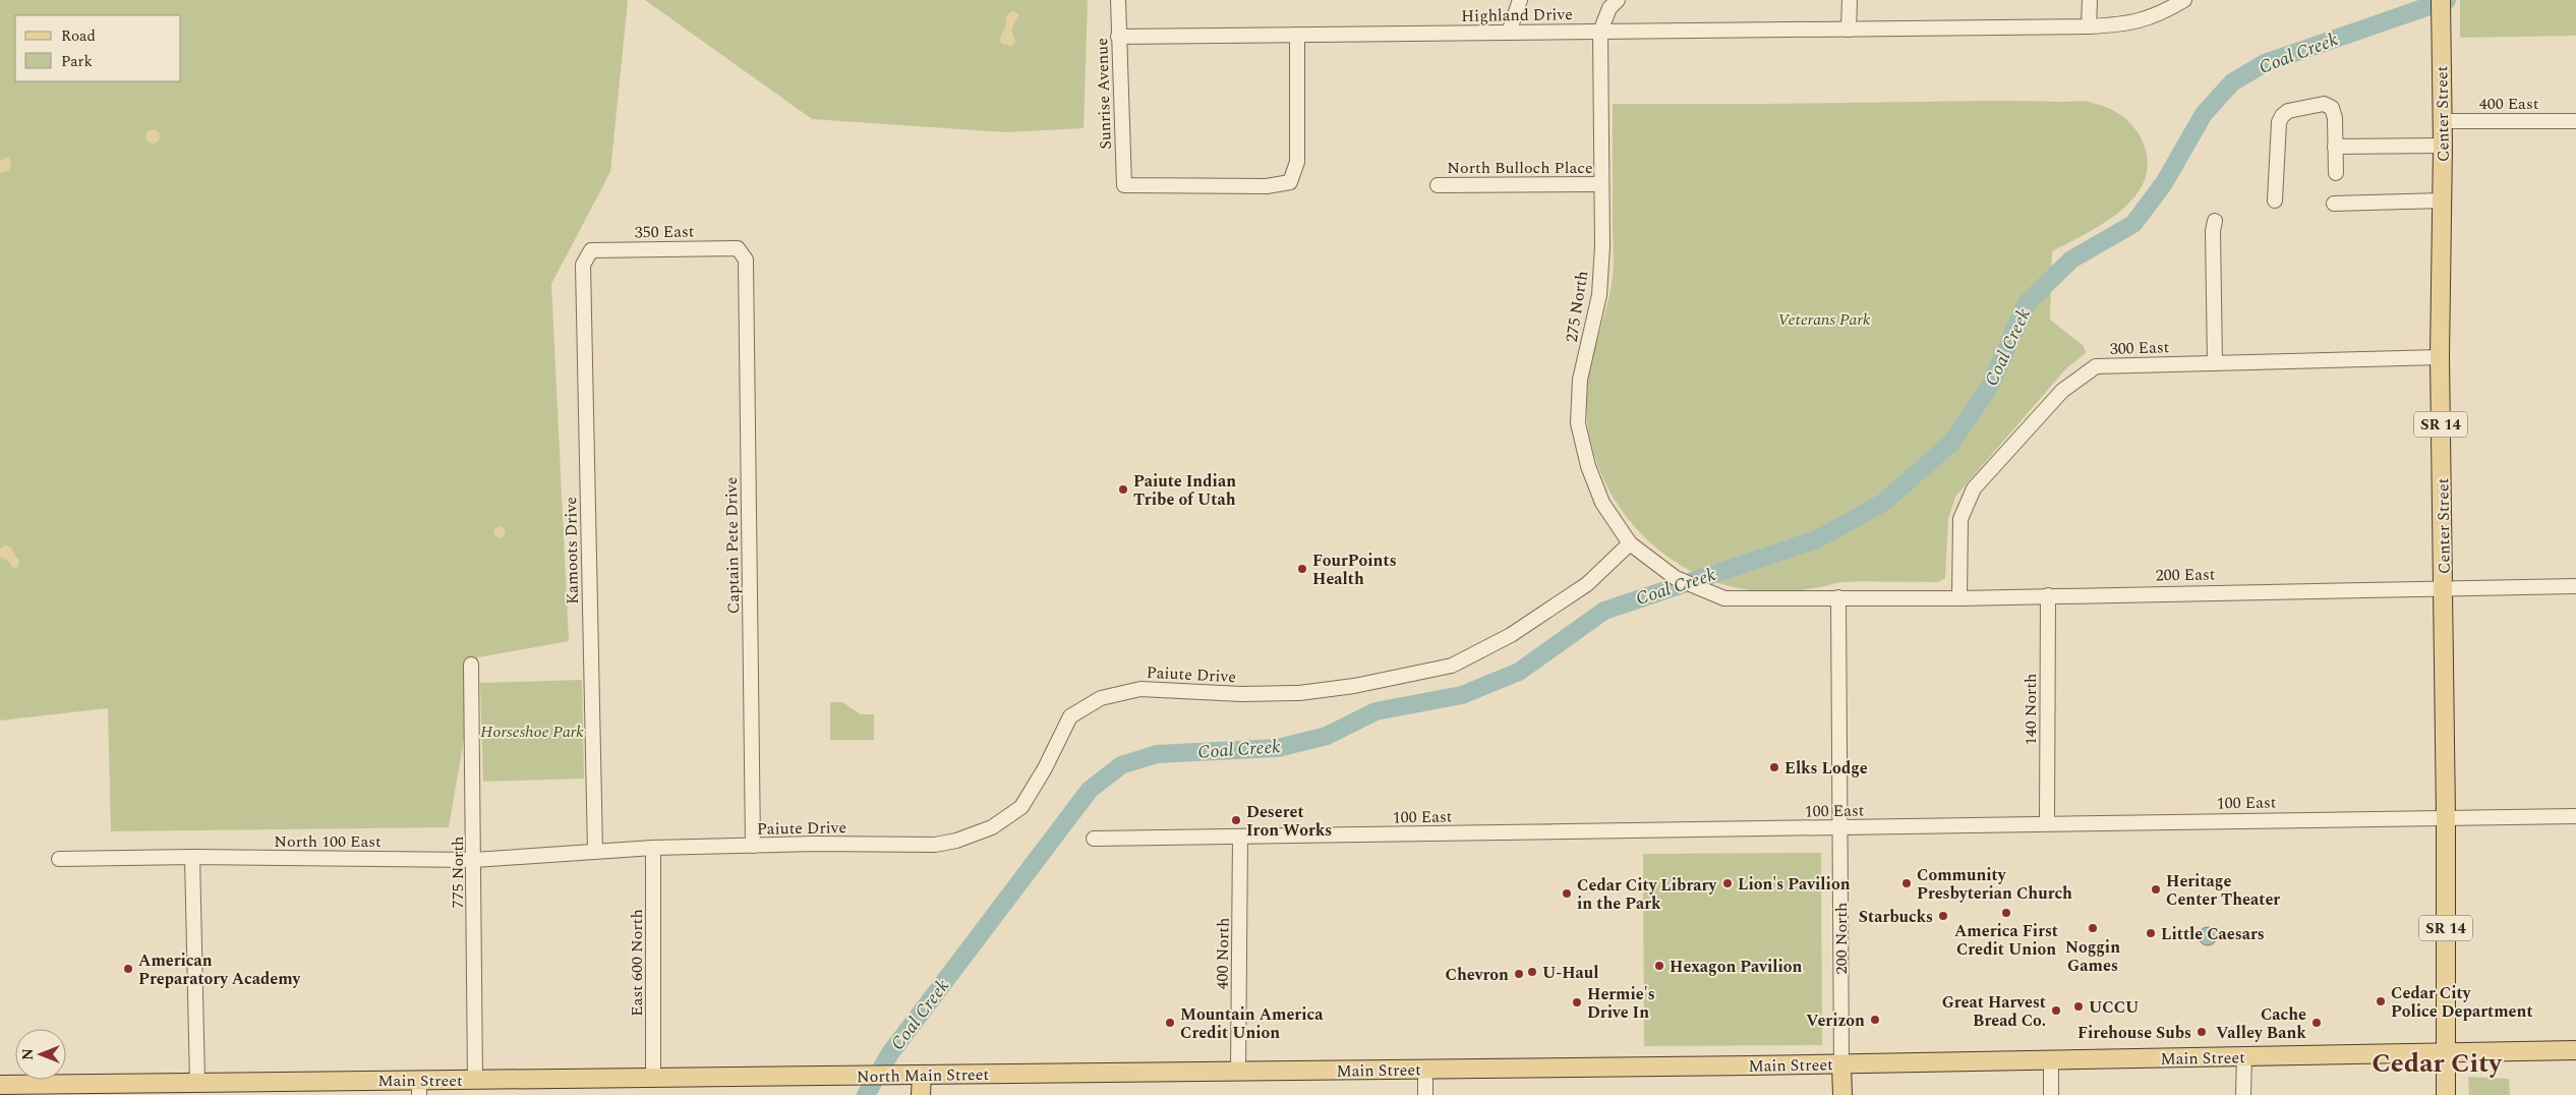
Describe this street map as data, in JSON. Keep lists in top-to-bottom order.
{
  "streets": {
    "main road": [
      "Center Street",
      "SR 14",
      "200 North",
      "Main Street",
      "North Main Street"
    ],
    "street": [
      "Highland Drive",
      "Sunrise Avenue",
      "400 East",
      "North Bulloch Place",
      "350 East",
      "275 North",
      "300 East",
      "Captain Pete Drive",
      "Kamoots Drive",
      "200 East",
      "Paiute Drive",
      "140 North",
      "100 East",
      "North 100 East",
      "775 North",
      "400 North",
      "East 600 North"
    ]
  },
  "crossings": [
    ["Highland Drive", "Sunrise Avenue"],
    ["Highland Drive", "275 North"],
    ["400 East", "Center Street"],
    ["Center Street", "300 East"],
    ["Center Street", "200 East"],
    ["Center Street", "100 East"],
    ["Center Street", "Main Street"],
    ["North Bulloch Place", "275 North"],
    ["350 East", "Captain Pete Drive"],
    ["350 East", "Kamoots Drive"],
    ["275 North", "200 East"],
    ["275 North", "Paiute Drive"],
    ["300 East", "200 East"],
    ["Captain Pete Drive", "Paiute Drive"],
    ["Kamoots Drive", "Paiute Drive"],
    ["Kamoots Drive", "North 100 East"],
    ["200 East", "140 North"],
    ["200 East", "200 North"],
    ["Paiute Drive", "North 100 East"],
    ["Paiute Drive", "East 600 North"],
    ["140 North", "100 East"],
    ["100 East", "200 North"],
    ["100 East", "400 North"],
    ["North 100 East", "775 North"],
    ["775 North", "Main Street"],
    ["200 North", "Main Street"],
    ["400 North", "Main Street"],
    ["East 600 North", "Main Street"],
    ["Main Street", "North Main Street"]
  ],
  "districts": ["Cedar City"],
  "water": ["Coal Creek"],
  "parks": ["Veterans Park", "Horseshoe Park"],
  "places": [
    "Paiute Indian Tribe of Utah",
    "FourPoints Health",
    "Elks Lodge",
    "Deseret Iron Works",
    "Lion's Pavilion",
    "Community Presbyterian Church",
    "Heritage Center Theater",
    "Cedar City Library in the Park",
    "America First Credit Union",
    "Starbucks",
    "Noggin Games",
    "Little Caesars",
    "Hexagon Pavilion",
    "American Preparatory Academy",
    "U-Haul",
    "Chevron",
    "Cedar City Police Department",
    "Hermie's Drive In",
    "UCCU",
    "Great Harvest Bread Co.",
    "Verizon",
    "Mountain America Credit Union",
    "Cache Valley Bank",
    "Firehouse Subs"
  ],
  "legend": ["Road", "Park"],
  "north": "left"
}
